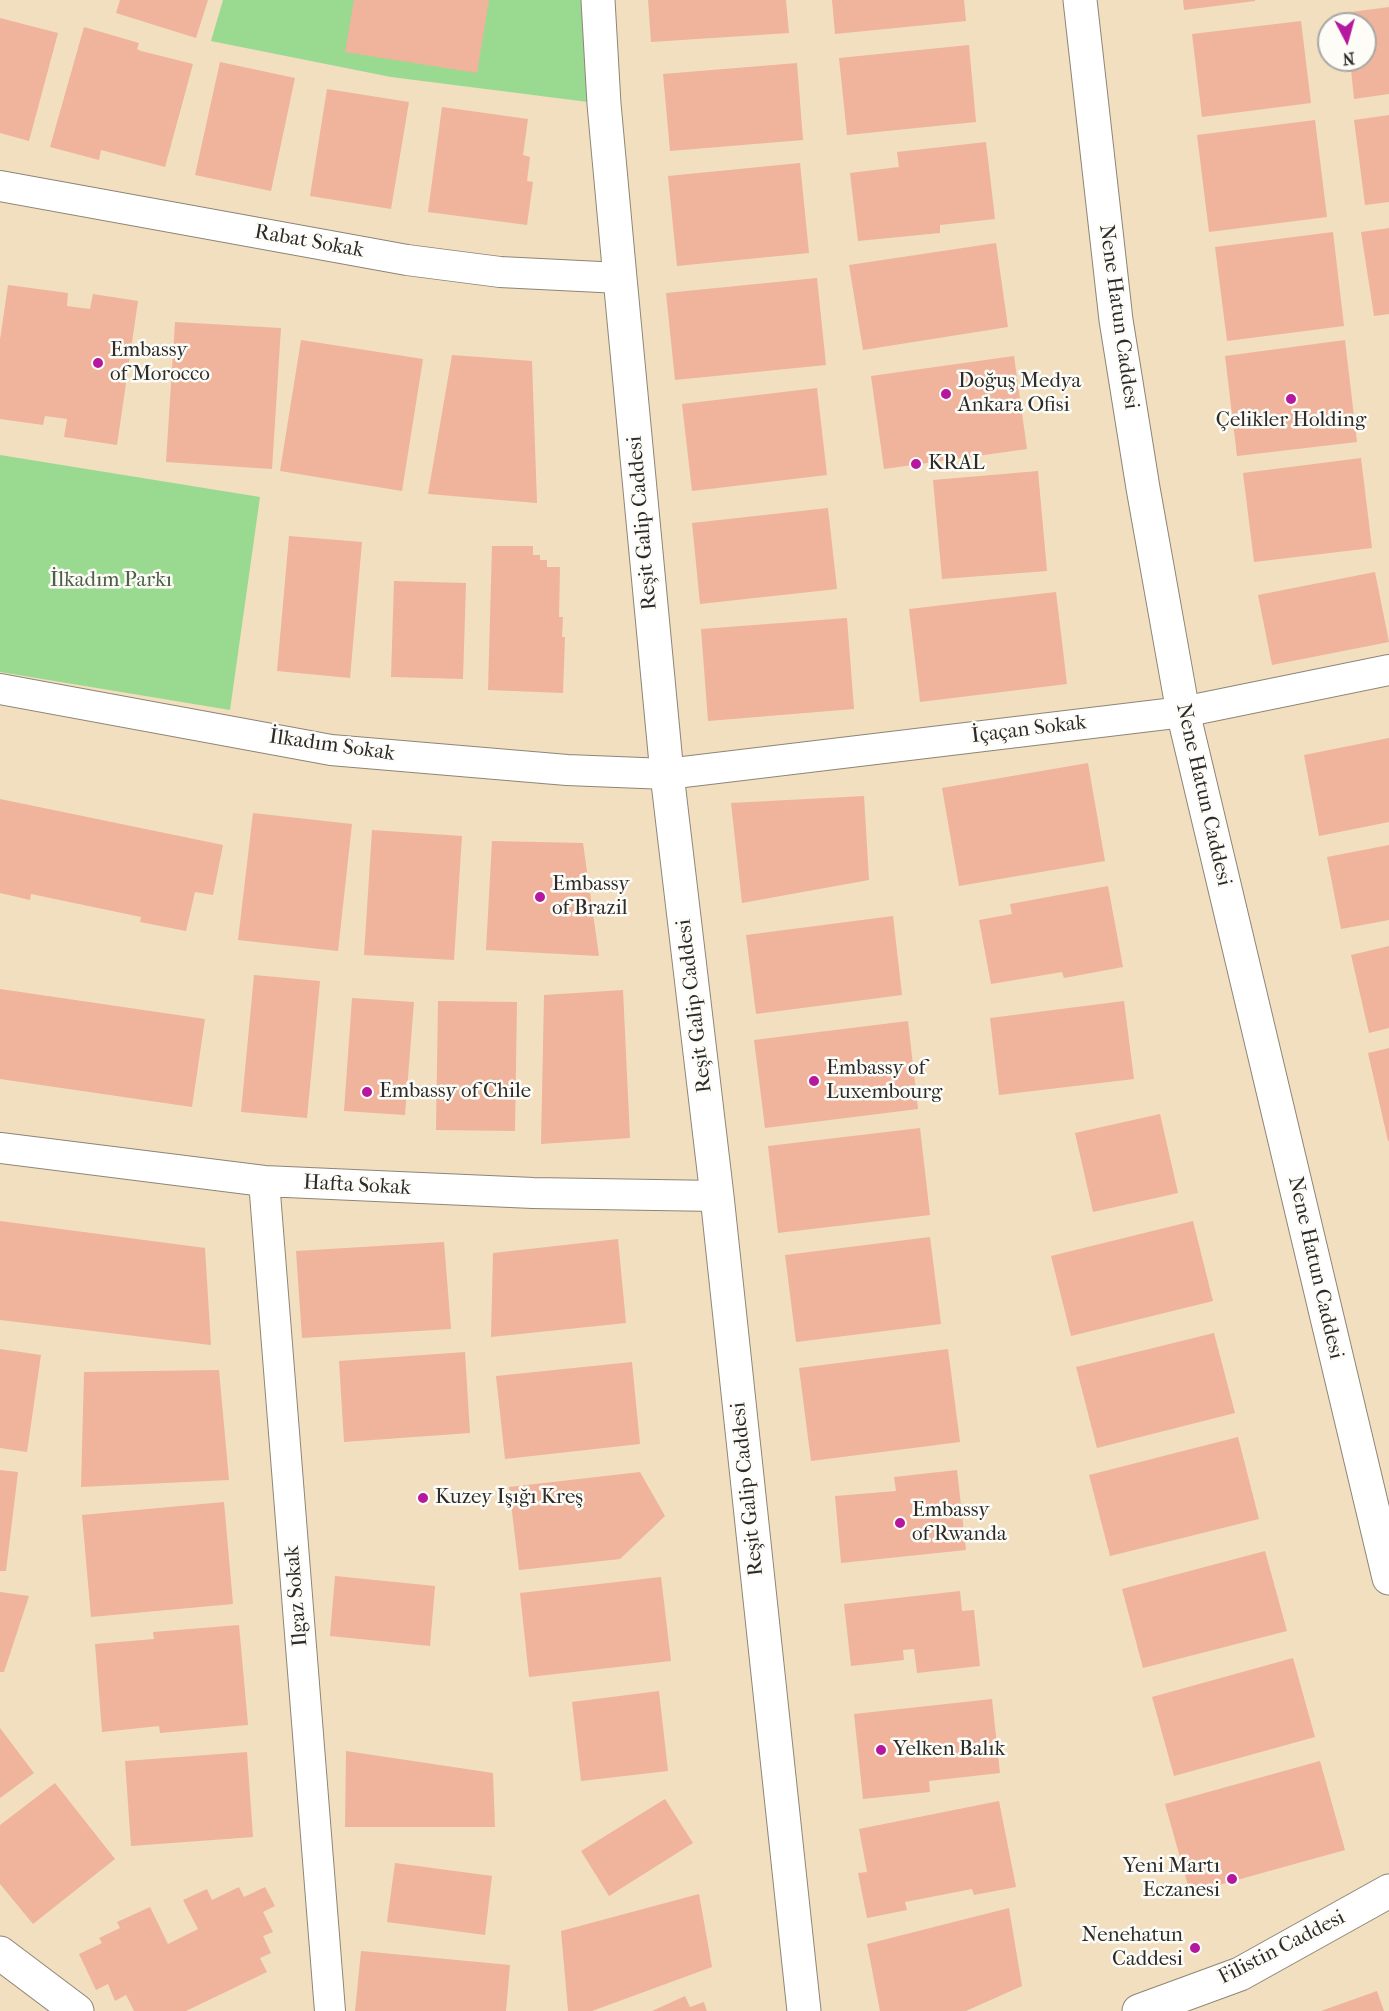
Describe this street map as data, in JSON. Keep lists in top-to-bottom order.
{
  "streets": {
    "main road": ["Nene Hatun Caddesi", "Reşit Galip Caddesi", "Filistin Caddesi"],
    "street": [
      "Rabat Sokak",
      "İçaçan Sokak",
      "İlkadım Sokak",
      "Hafta Sokak",
      "Ilgaz Sokak"
    ]
  },
  "crossings": [
    ["Rabat Sokak", "Reşit Galip Caddesi"],
    ["Nene Hatun Caddesi", "İçaçan Sokak"],
    ["Reşit Galip Caddesi", "İçaçan Sokak"],
    ["Reşit Galip Caddesi", "İlkadım Sokak"],
    ["Reşit Galip Caddesi", "Hafta Sokak"],
    ["İçaçan Sokak", "İlkadım Sokak"],
    ["Hafta Sokak", "Ilgaz Sokak"]
  ],
  "parks": ["İlkadım Parkı"],
  "places": [
    "Embassy of Morocco",
    "Doğuş Medya Ankara Ofisi",
    "Çelikler Holding",
    "KRAL",
    "Embassy of Brazil",
    "Embassy of Luxembourg",
    "Embassy of Chile",
    "Kuzey Işığı Kreş",
    "Embassy of Rwanda",
    "Yelken Balık",
    "Yeni Martı Eczanesi",
    "Nenehatun Caddesi"
  ],
  "north": "bottom"
}
